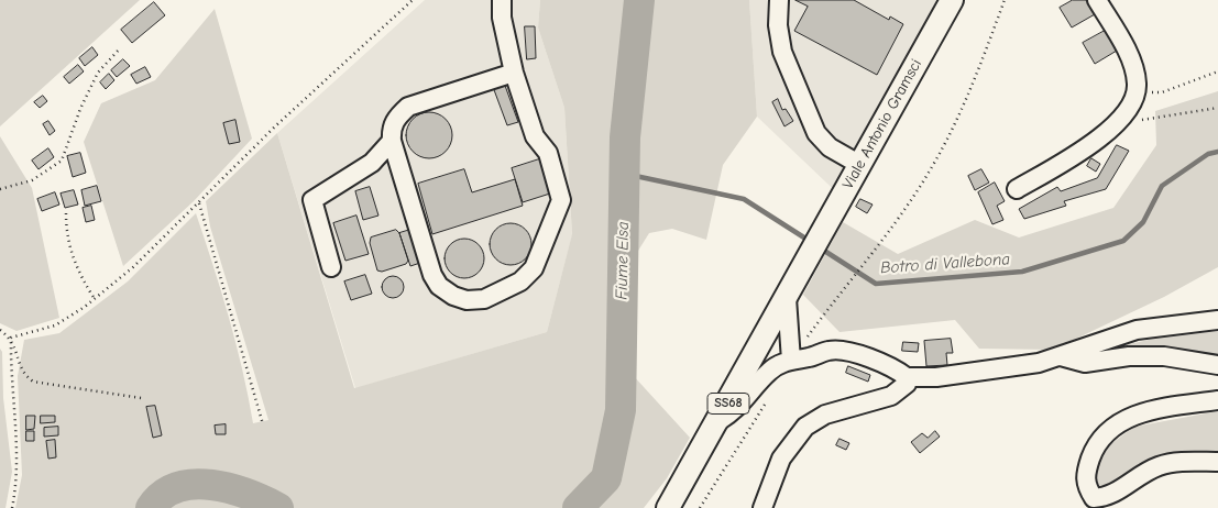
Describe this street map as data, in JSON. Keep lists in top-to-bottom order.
{
  "streets": {
    "main road": ["Viale Antonio Gramsci", "SS68"]
  },
  "crossings": [
    ["Viale Antonio Gramsci", "SS68"]
  ],
  "water": ["Fiume Elsa", "Botro di Vallebona"]
}
